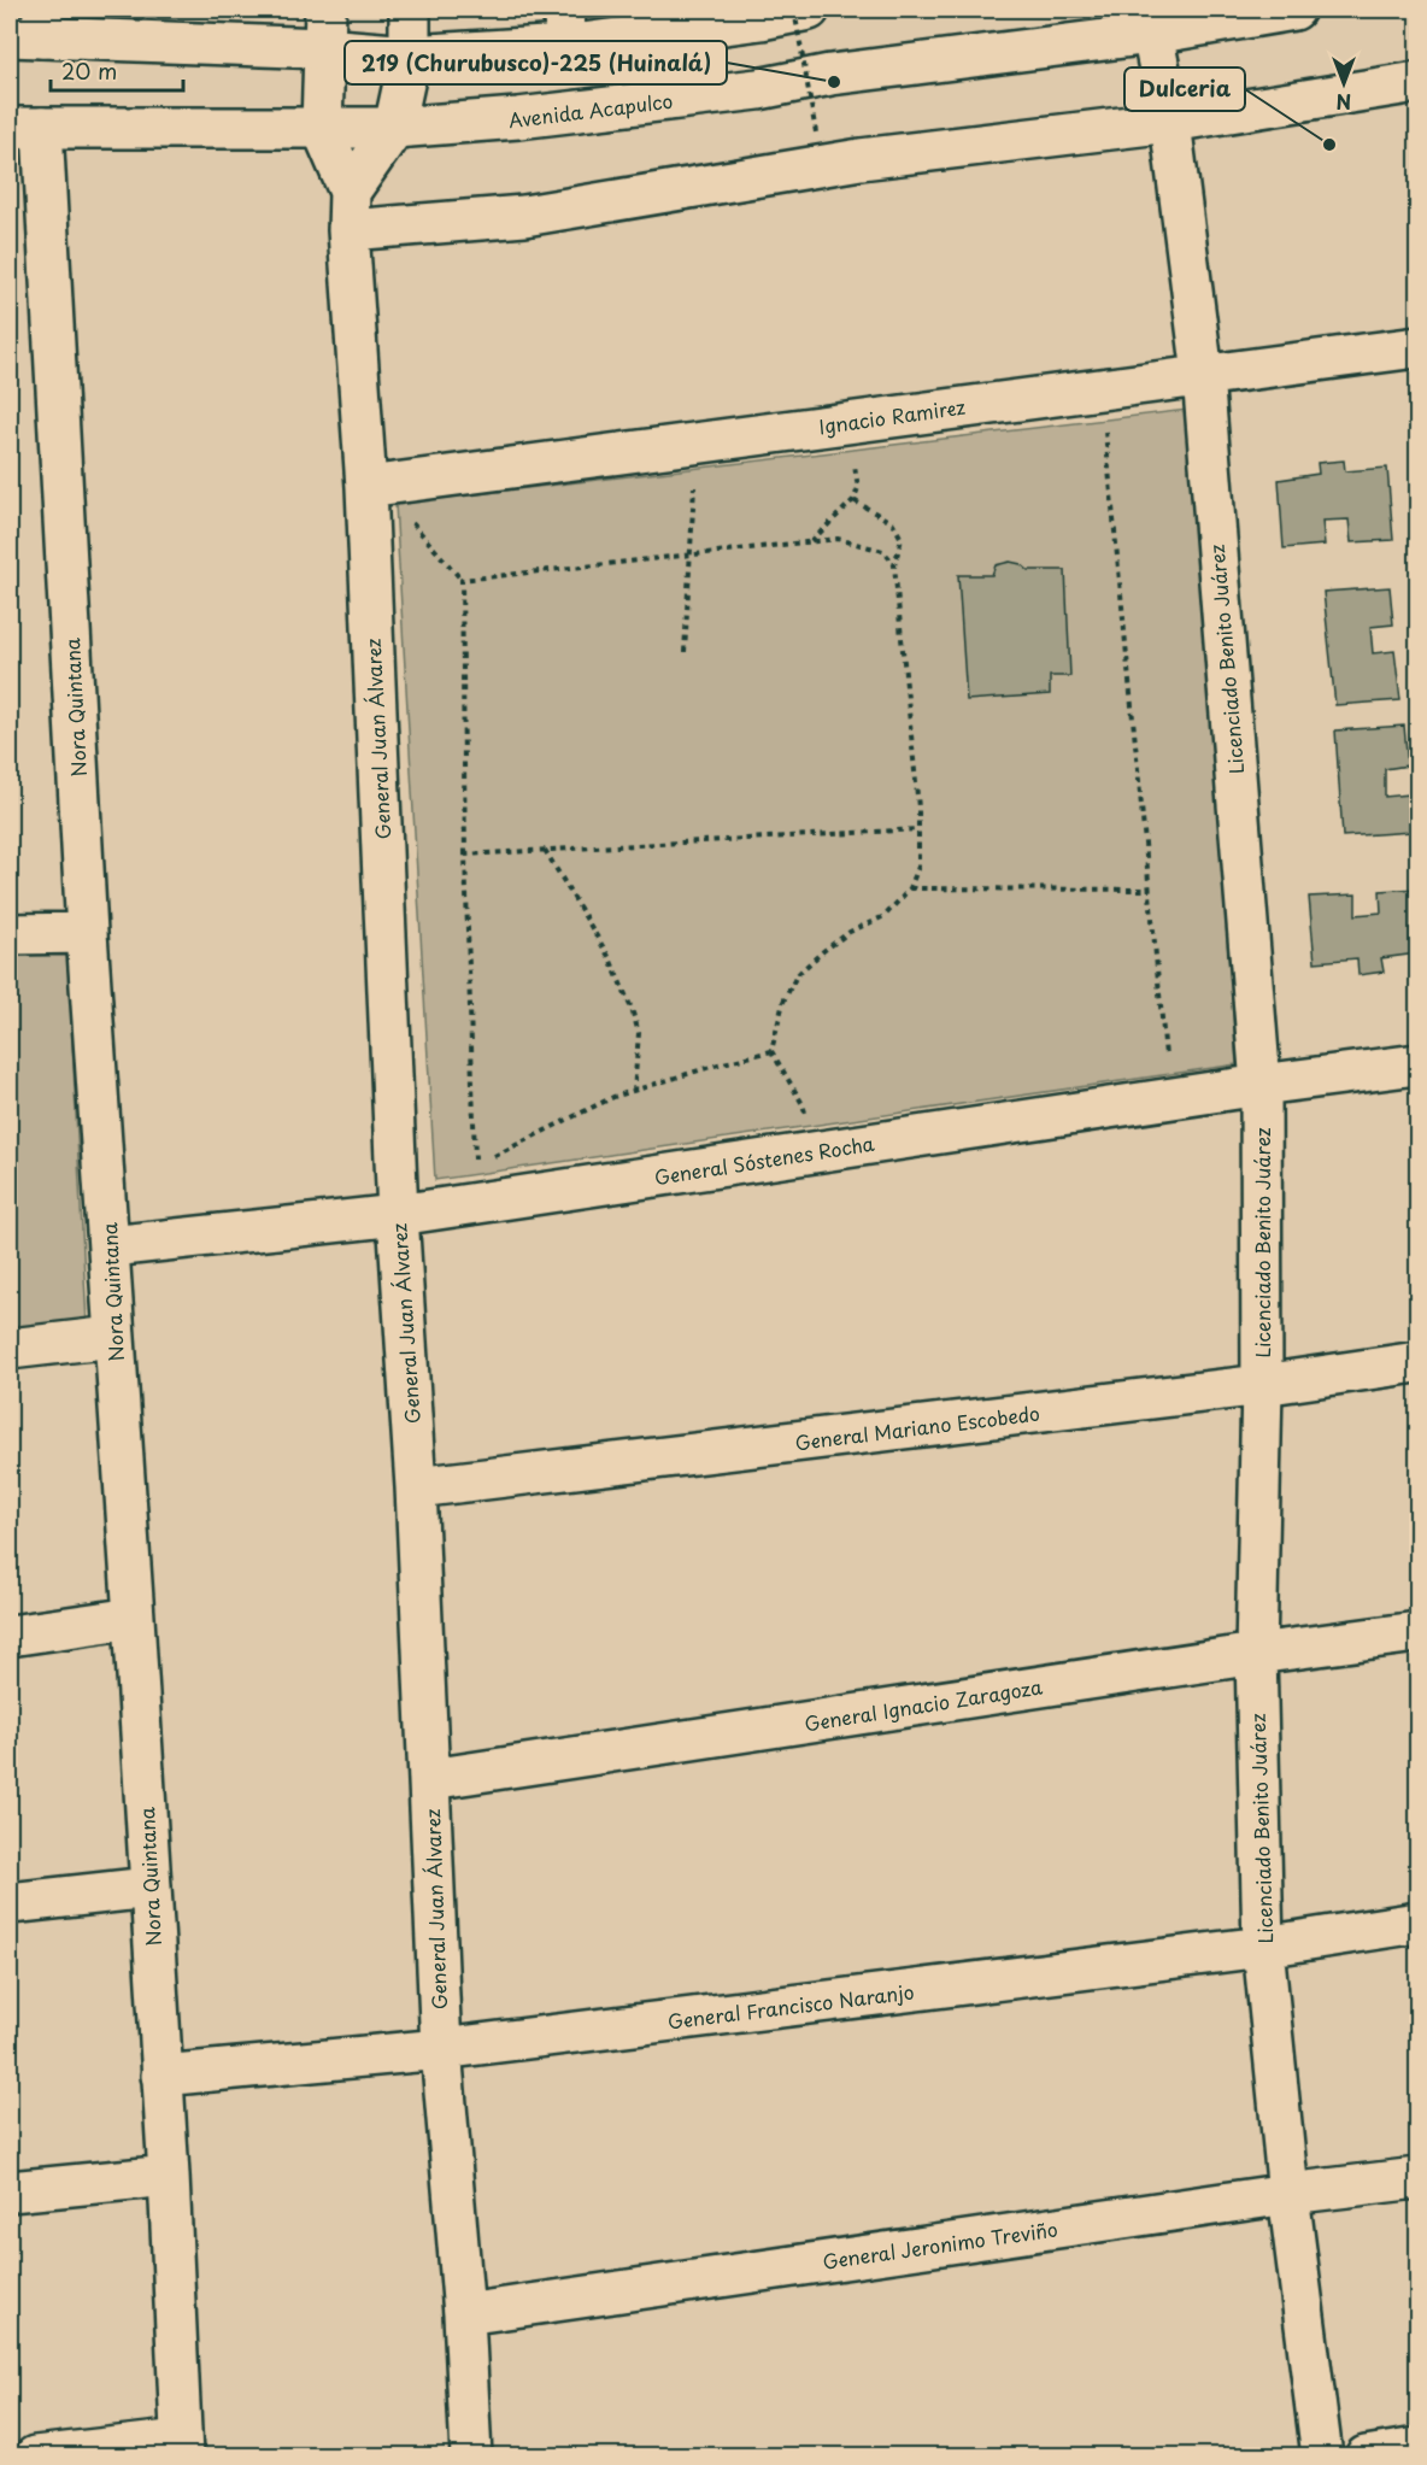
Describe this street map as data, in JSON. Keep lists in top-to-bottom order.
{
  "streets": {
    "street": [
      "Avenida Acapulco",
      "Ignacio Ramirez",
      "Licenciado Benito Juárez",
      "Nora Quintana",
      "General Juan Álvarez",
      "General Sóstenes Rocha",
      "General Mariano Escobedo",
      "General Ignacio Zaragoza",
      "General Francisco Naranjo",
      "General Jeronimo Treviño"
    ]
  },
  "crossings": [
    ["Avenida Acapulco", "Licenciado Benito Juárez"],
    ["Avenida Acapulco", "Nora Quintana"],
    ["Avenida Acapulco", "General Juan Álvarez"],
    ["Ignacio Ramirez", "Licenciado Benito Juárez"],
    ["Ignacio Ramirez", "General Juan Álvarez"],
    ["Licenciado Benito Juárez", "General Sóstenes Rocha"],
    ["Licenciado Benito Juárez", "General Mariano Escobedo"],
    ["Licenciado Benito Juárez", "General Ignacio Zaragoza"],
    ["Licenciado Benito Juárez", "General Francisco Naranjo"],
    ["Licenciado Benito Juárez", "General Jeronimo Treviño"],
    ["Nora Quintana", "General Sóstenes Rocha"],
    ["Nora Quintana", "General Francisco Naranjo"],
    ["General Juan Álvarez", "General Sóstenes Rocha"],
    ["General Juan Álvarez", "General Mariano Escobedo"],
    ["General Juan Álvarez", "General Ignacio Zaragoza"],
    ["General Juan Álvarez", "General Francisco Naranjo"],
    ["General Juan Álvarez", "General Jeronimo Treviño"]
  ],
  "places": ["219 (Churubusco)-225 (Huinalá)", "Dulceria"],
  "scale_bar": "20 m",
  "north": "bottom"
}
